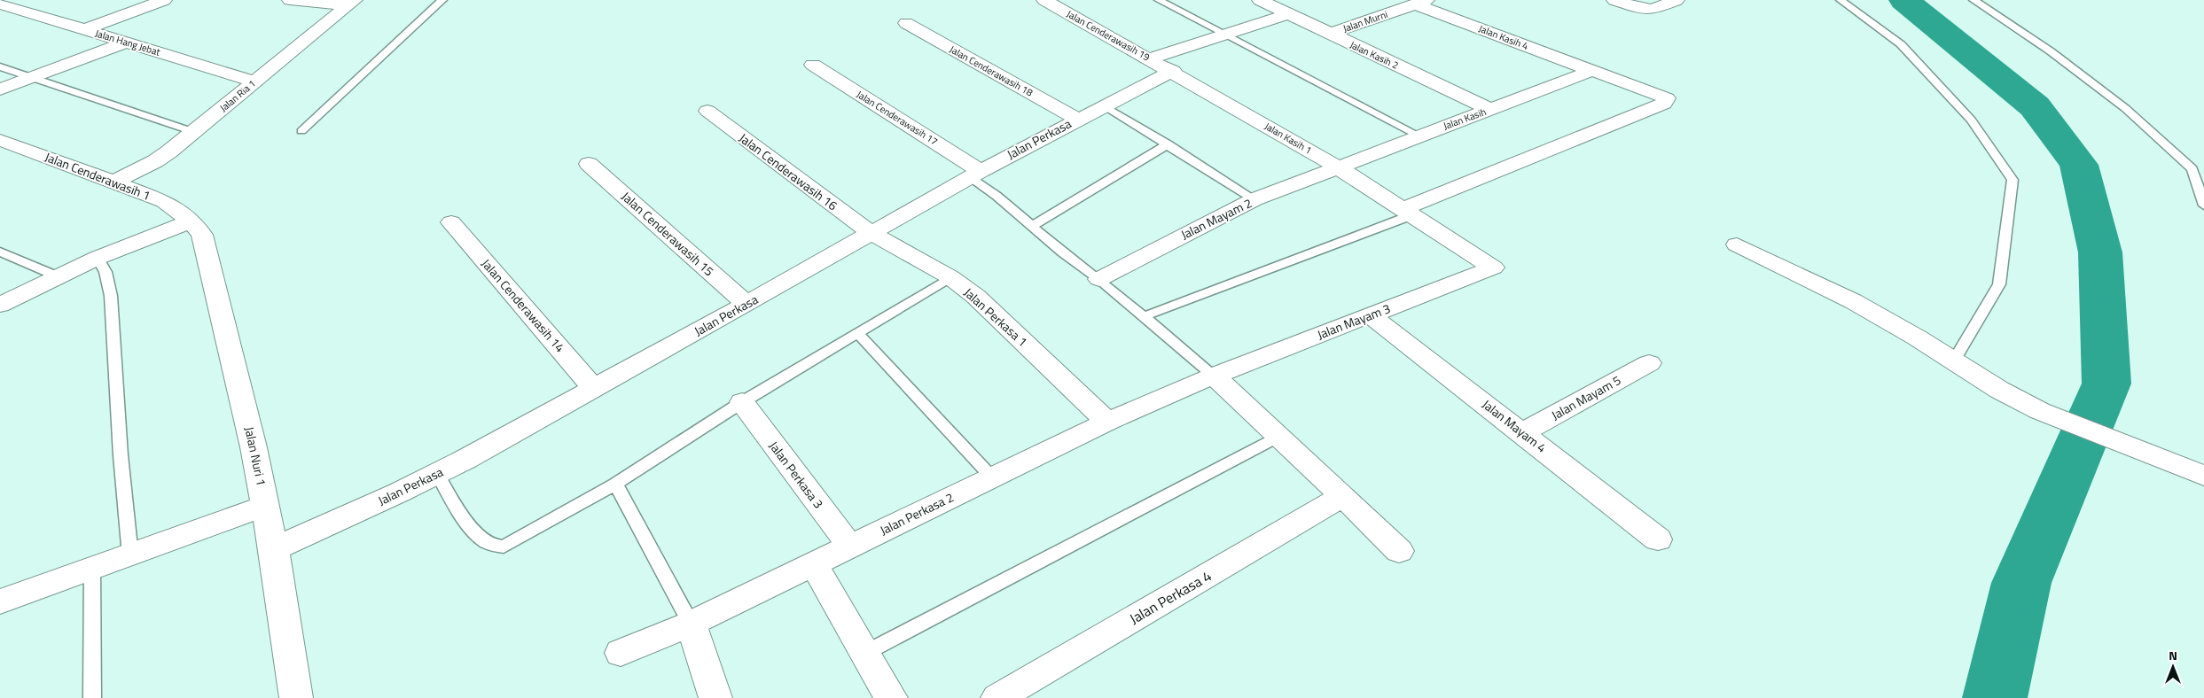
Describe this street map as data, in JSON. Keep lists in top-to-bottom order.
{
  "streets": {
    "street": [
      "Jalan Murni",
      "Jalan Cenderawasih 19",
      "Jalan Kasih 4",
      "Jalan Hang Jebat",
      "Jalan Kasih 2",
      "Jalan Cenderawasih 18",
      "Jalan Ria 1",
      "Jalan Cenderawasih 17",
      "Jalan Kasih",
      "Jalan Kasih 1",
      "Jalan Perkasa",
      "Jalan Cenderawasih 16",
      "Jalan Cenderawasih 1",
      "Jalan Mayam 2",
      "Jalan Cenderawasih 15",
      "Jalan Cenderawasih 14",
      "Jalan Perkasa 1",
      "Jalan Mayam 3",
      "Jalan Mayam 5",
      "Jalan Mayam 4",
      "Jalan Nuri 1",
      "Jalan Perkasa 3",
      "Jalan Perkasa 2",
      "Jalan Perkasa 4"
    ]
  },
  "crossings": [
    ["Jalan Murni", "Jalan Kasih 4"],
    ["Jalan Murni", "Jalan Kasih 2"],
    ["Jalan Cenderawasih 19", "Jalan Kasih 1"],
    ["Jalan Cenderawasih 19", "Jalan Perkasa"],
    ["Jalan Kasih 4", "Jalan Kasih"],
    ["Jalan Kasih 4", "Jalan Kasih 1"],
    ["Jalan Hang Jebat", "Jalan Ria 1"],
    ["Jalan Kasih 2", "Jalan Kasih"],
    ["Jalan Cenderawasih 18", "Jalan Perkasa"],
    ["Jalan Ria 1", "Jalan Cenderawasih 1"],
    ["Jalan Cenderawasih 17", "Jalan Perkasa"],
    ["Jalan Kasih", "Jalan Kasih 1"],
    ["Jalan Kasih", "Jalan Mayam 2"],
    ["Jalan Kasih 1", "Jalan Perkasa"],
    ["Jalan Kasih 1", "Jalan Mayam 2"],
    ["Jalan Kasih 1", "Jalan Mayam 3"],
    ["Jalan Perkasa", "Jalan Cenderawasih 16"],
    ["Jalan Perkasa", "Jalan Cenderawasih 15"],
    ["Jalan Perkasa", "Jalan Cenderawasih 14"],
    ["Jalan Perkasa", "Jalan Perkasa 1"],
    ["Jalan Perkasa", "Jalan Nuri 1"],
    ["Jalan Cenderawasih 16", "Jalan Perkasa 1"],
    ["Jalan Cenderawasih 1", "Jalan Nuri 1"],
    ["Jalan Perkasa 1", "Jalan Perkasa 2"],
    ["Jalan Mayam 3", "Jalan Mayam 4"],
    ["Jalan Mayam 3", "Jalan Perkasa 2"],
    ["Jalan Mayam 5", "Jalan Mayam 4"],
    ["Jalan Perkasa 3", "Jalan Perkasa 2"]
  ],
  "north": "top"
}
